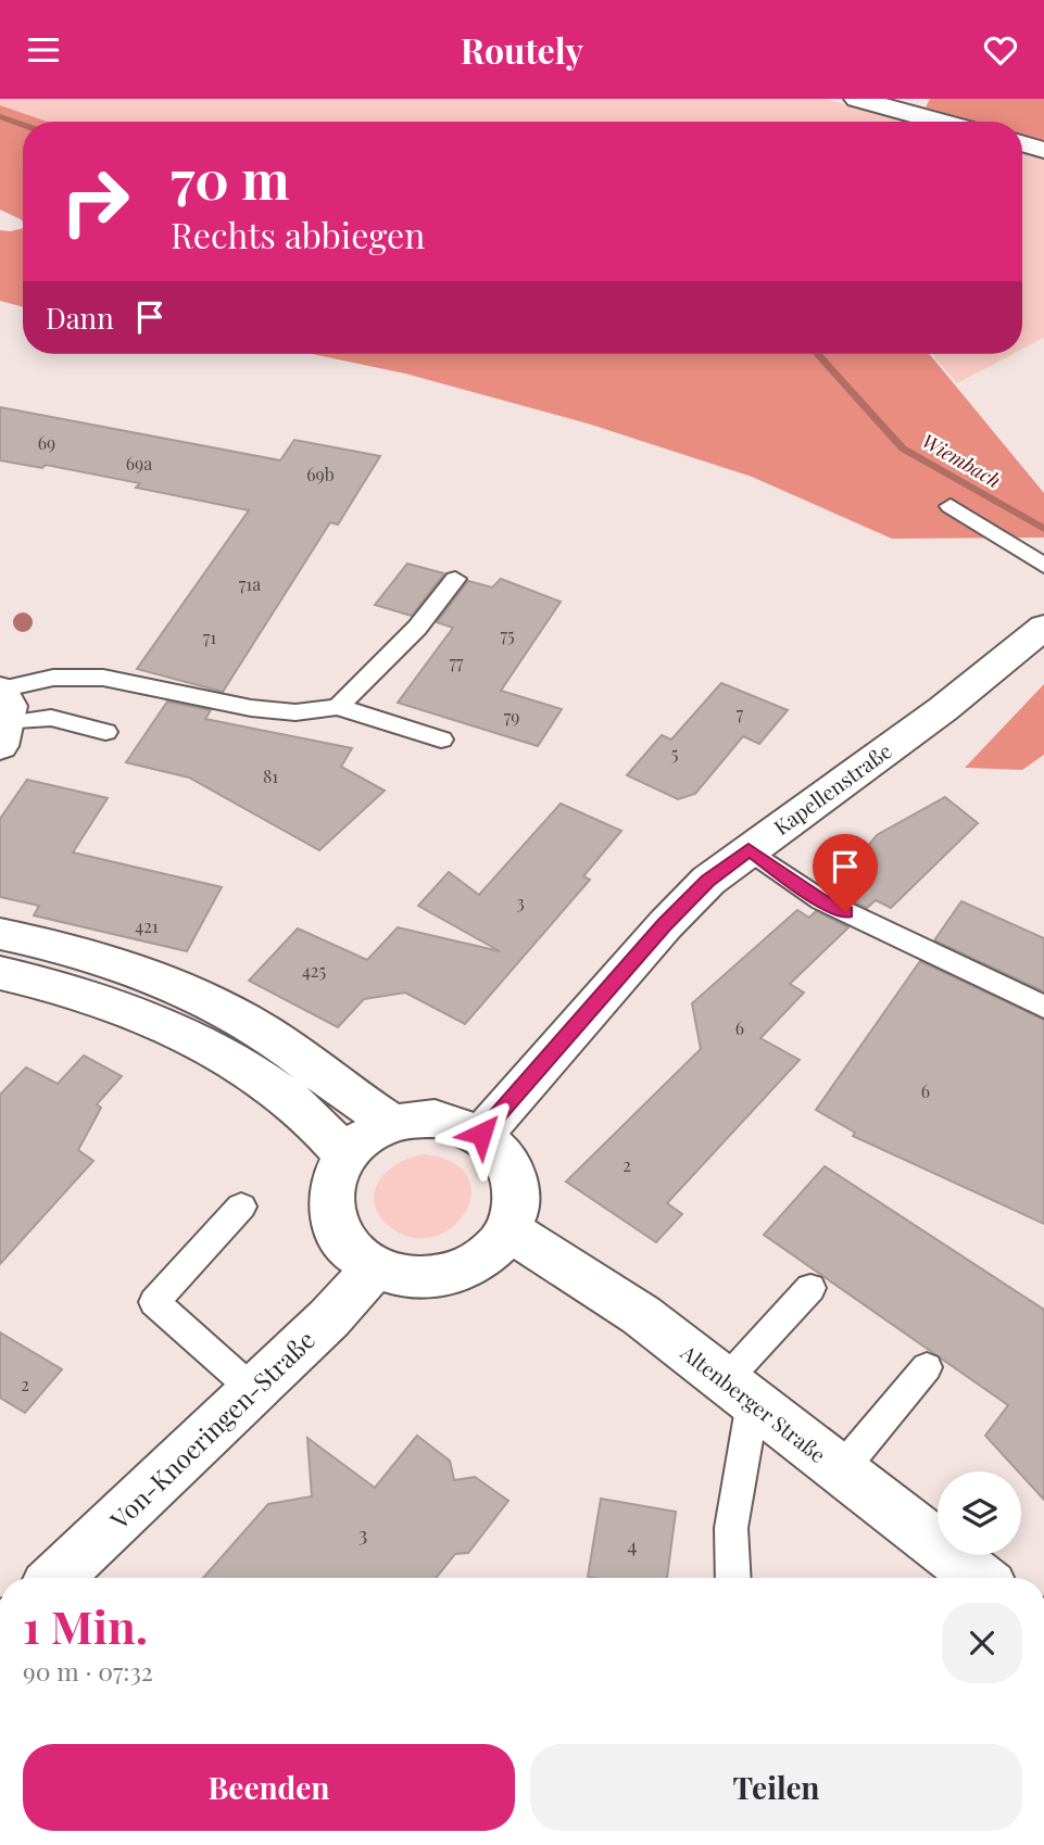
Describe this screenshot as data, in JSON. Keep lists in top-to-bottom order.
{
  "streets": {
    "main road": ["Kapellenstraße", "Altenberger Straße", "Von-Knoeringen-Straße"]
  },
  "crossings": [
    ["Kapellenstraße", "Altenberger Straße"],
    ["Kapellenstraße", "Von-Knoeringen-Straße"],
    ["Altenberger Straße", "Von-Knoeringen-Straße"]
  ],
  "water": ["Wiembach"],
  "house_numbers": [
    "69",
    "69a",
    "69b",
    "71a",
    "75",
    "71",
    "77",
    "7",
    "79",
    "5",
    "81",
    "3",
    "421",
    "425",
    "6",
    "6",
    "2",
    "2",
    "3",
    "4"
  ],
  "page": {
    "header": "Routely",
    "turn": ["70 m", "Rechts abbiegen"],
    "then": "Dann",
    "heading": ["1 Min.", "90 m · 07:32"],
    "buttons": ["Beenden", "Teilen"]
  }
}
